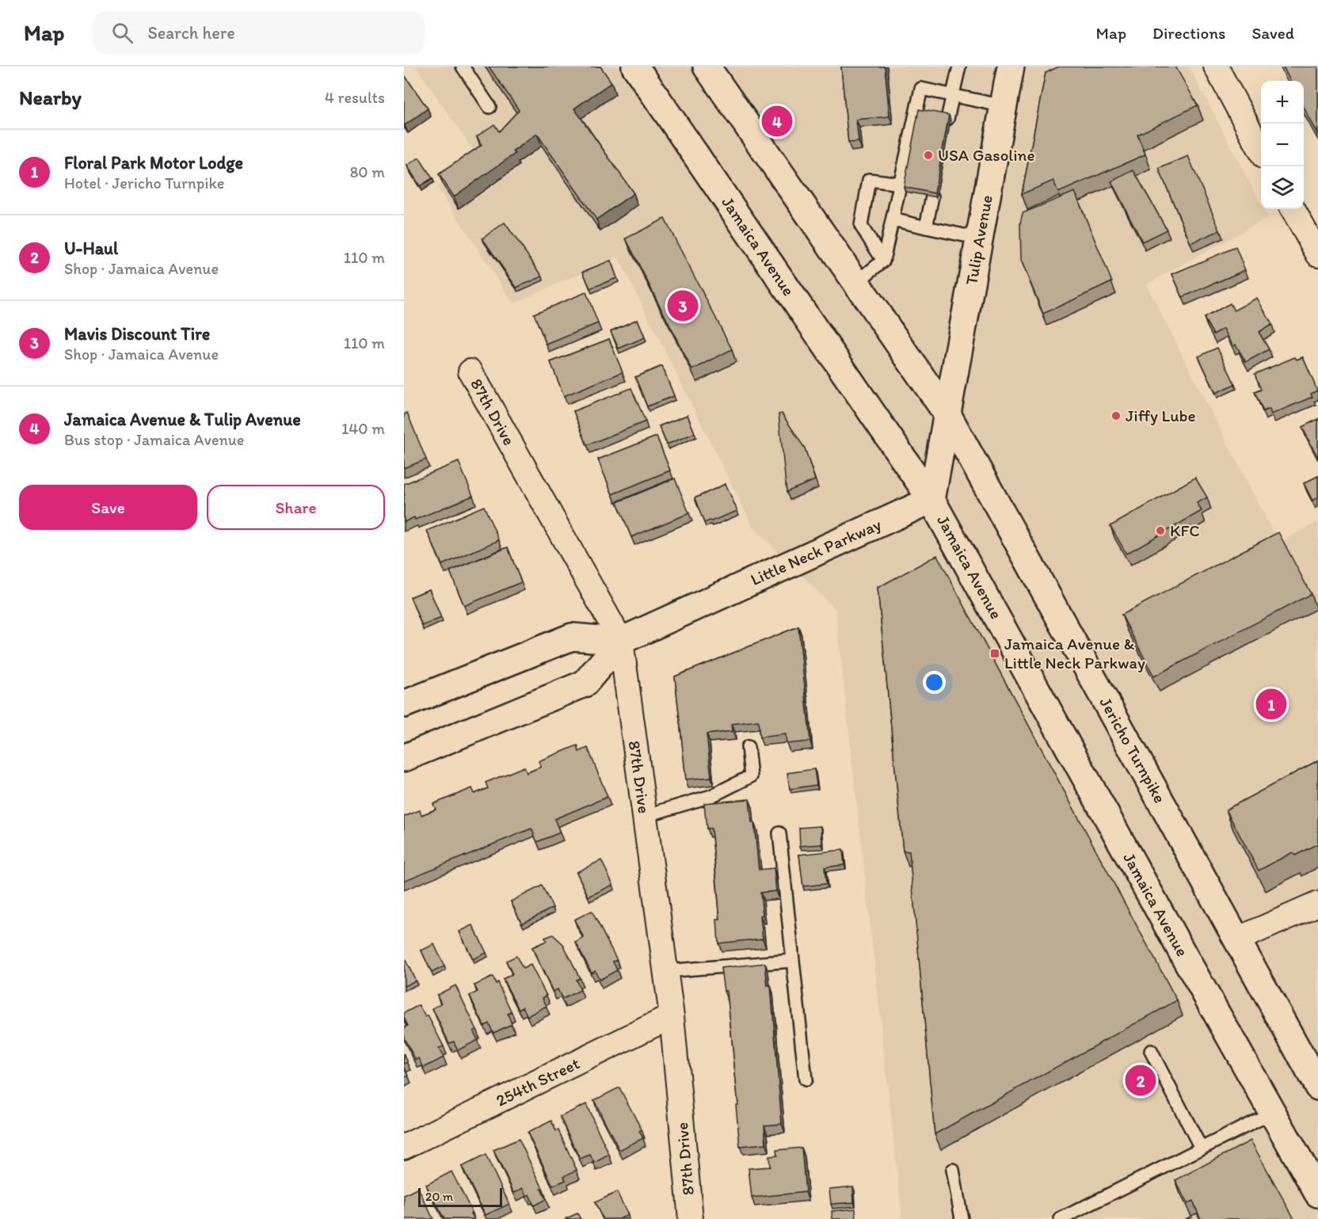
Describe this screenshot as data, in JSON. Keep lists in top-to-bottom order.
{
  "streets": {
    "main road": [
      "Tulip Avenue",
      "Jamaica Avenue",
      "Little Neck Parkway",
      "Jericho Turnpike"
    ],
    "street": ["87th Drive", "254th Street"]
  },
  "crossings": [
    ["Tulip Avenue", "Jericho Turnpike"],
    ["Jamaica Avenue", "Little Neck Parkway"],
    ["87th Drive", "Little Neck Parkway"],
    ["87th Drive", "254th Street"]
  ],
  "places": {
    "other": ["USA Gasoline", "Jiffy Lube", "KFC"],
    "transit": ["Jamaica Avenue & Little Neck Parkway"]
  },
  "scale_bar": "20 m",
  "page": {
    "header": "Map",
    "search": "Search here",
    "nav": ["Map", "Directions", "Saved"],
    "heading": ["Nearby", "4 results"],
    "map_buttons": ["+", "−"],
    "pins": [
      "4",
      "3",
      "1",
      "2"
    ],
    "list": [
      {
        "mark": "1",
        "name": "Floral Park Motor Lodge",
        "note": "Hotel · Jericho Turnpike",
        "value": "80 m"
      },
      {
        "mark": "2",
        "name": "U-Haul",
        "note": "Shop · Jamaica Avenue",
        "value": "110 m"
      },
      {
        "mark": "3",
        "name": "Mavis Discount Tire",
        "note": "Shop · Jamaica Avenue",
        "value": "110 m"
      },
      {
        "mark": "4",
        "name": "Jamaica Avenue & Tulip Avenue",
        "note": "Bus stop · Jamaica Avenue",
        "value": "140 m"
      }
    ],
    "buttons": ["Save", "Share"],
    "scale": "20 m"
  }
}
